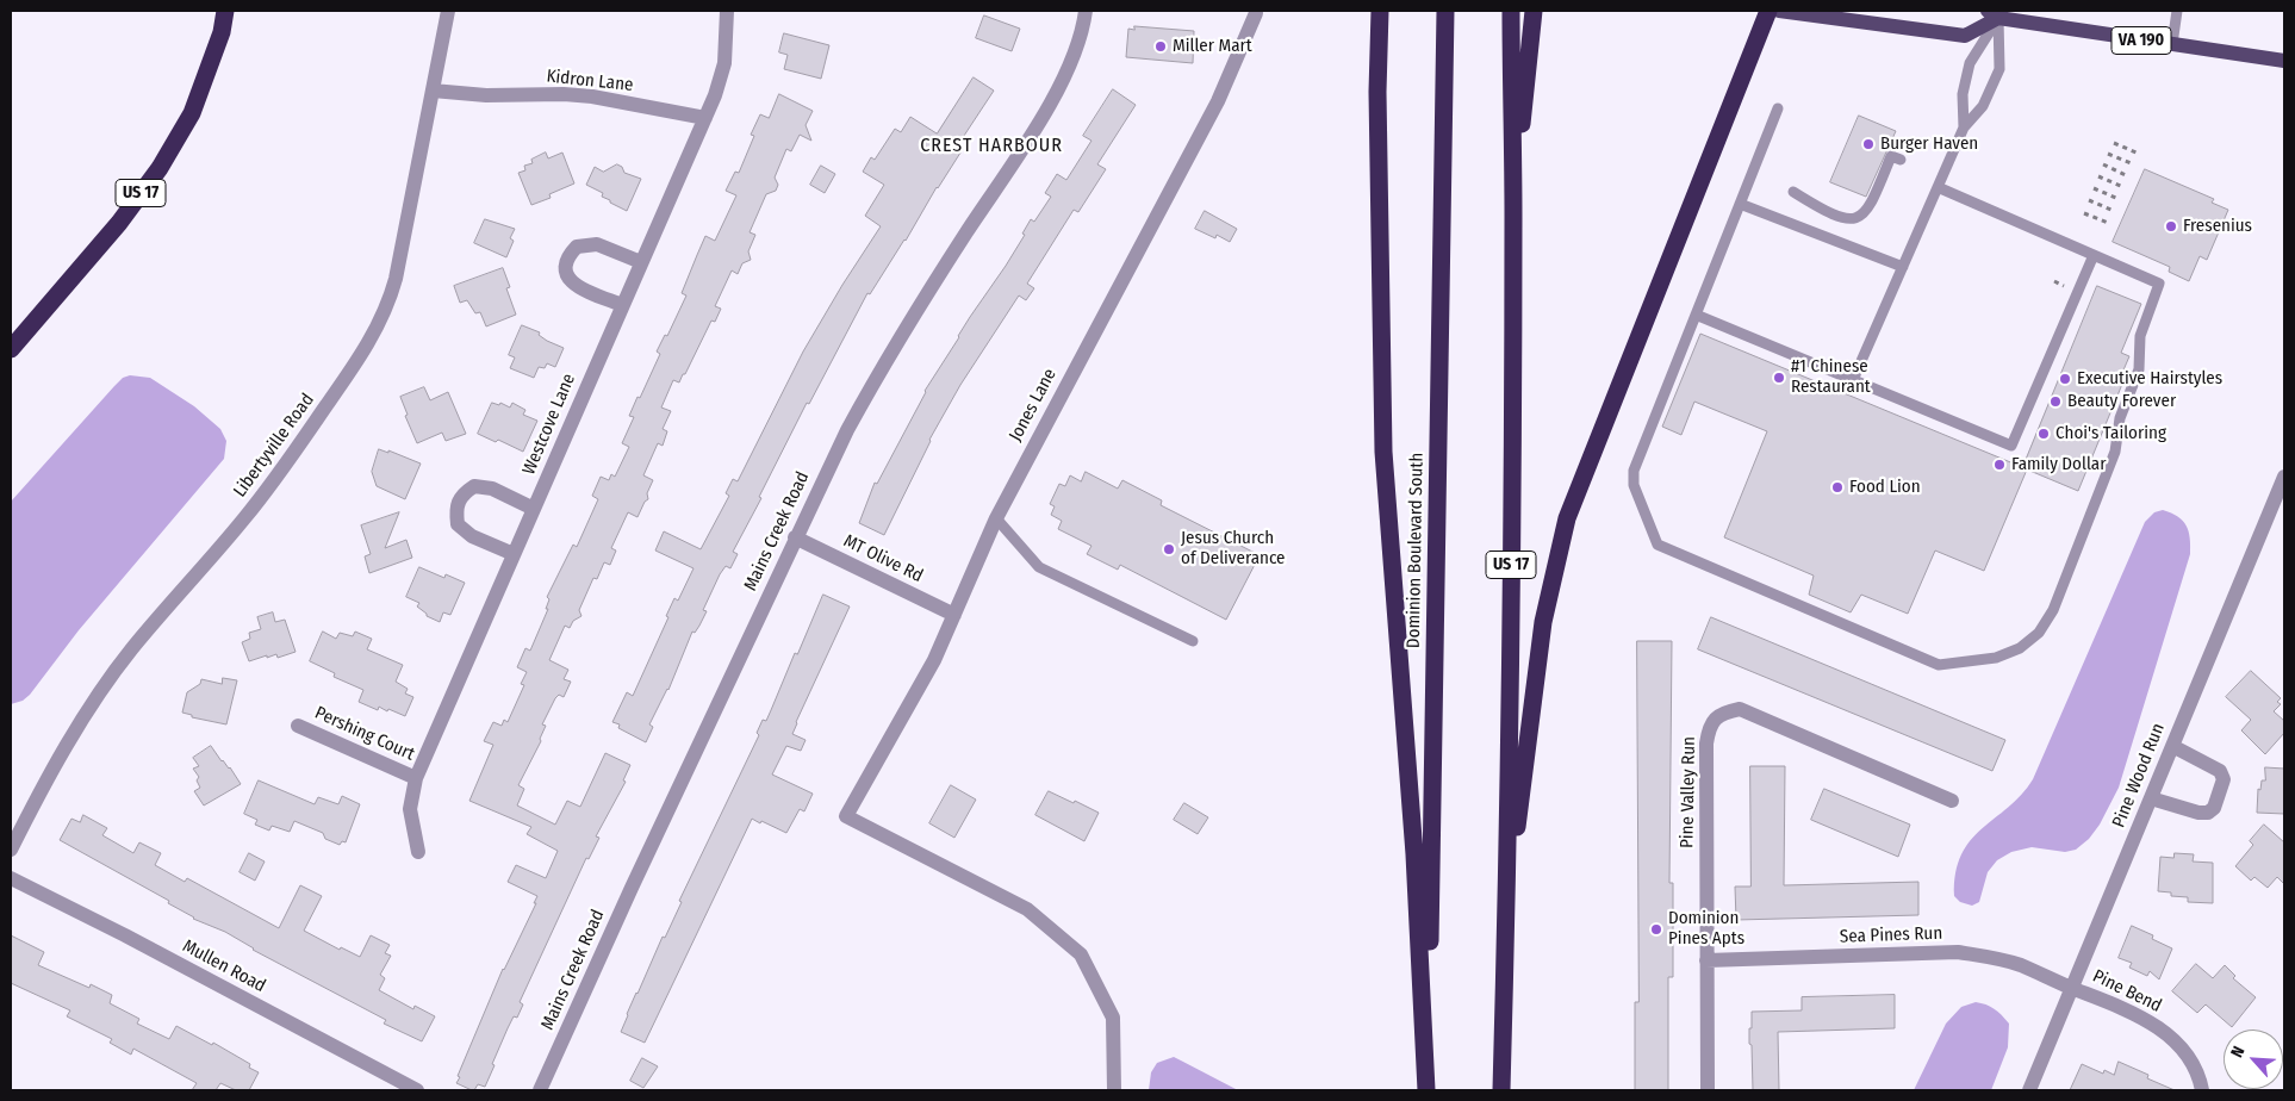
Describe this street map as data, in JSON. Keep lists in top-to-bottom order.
{
  "streets": {
    "highway": ["US 17", "Dominion Boulevard South"],
    "main road": ["VA 190"],
    "street": [
      "Kidron Lane",
      "Jones Lane",
      "Westcove Lane",
      "Libertyville Road",
      "Mains Creek Road",
      "MT Olive Rd",
      "Pershing Court",
      "Pine Wood Run",
      "Pine Valley Run",
      "Sea Pines Run",
      "Mullen Road",
      "Pine Bend"
    ]
  },
  "crossings": [
    ["Kidron Lane", "Westcove Lane"],
    ["Kidron Lane", "Libertyville Road"],
    ["Jones Lane", "MT Olive Rd"],
    ["Westcove Lane", "Pershing Court"],
    ["Mains Creek Road", "MT Olive Rd"],
    ["Pine Wood Run", "Sea Pines Run"],
    ["Pine Wood Run", "Pine Bend"],
    ["Pine Valley Run", "Sea Pines Run"],
    ["Sea Pines Run", "Pine Bend"]
  ],
  "districts": ["CREST HARBOUR"],
  "places": [
    "Miller Mart",
    "Burger Haven",
    "Fresenius",
    "#1 Chinese Restaurant",
    "Executive Hairstyles",
    "Beauty Forever",
    "Choi's Tailoring",
    "Family Dollar",
    "Food Lion",
    "Jesus Church of Deliverance",
    "Dominion Pines Apts"
  ],
  "north": "top left"
}
